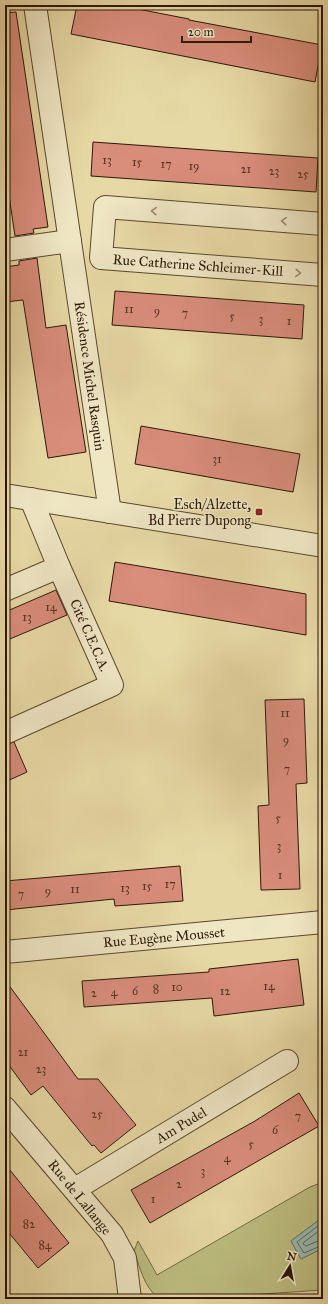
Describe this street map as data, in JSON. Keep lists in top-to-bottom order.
{
  "streets": {
    "street": [
      "Rue Catherine Schleimer-Kill",
      "Résidence Michel Rasquin",
      "Cité C.E.C.A.",
      "Rue Eugène Mousset",
      "Am Pudel",
      "Rue de Lallange"
    ]
  },
  "crossings": [
    ["Am Pudel", "Rue de Lallange"]
  ],
  "places": {
    "transit": ["Esch/Alzette, Bd Pierre Dupong"]
  },
  "house_numbers": [
    "13",
    "15",
    "17",
    "19",
    "21",
    "23",
    "25",
    "11",
    "9",
    "7",
    "5",
    "3",
    "1",
    "31",
    "14",
    "13",
    "11",
    "9",
    "7",
    "5",
    "3",
    "1",
    "17",
    "15",
    "13",
    "11",
    "9",
    "7",
    "14",
    "10",
    "8",
    "6",
    "12",
    "4",
    "2",
    "21",
    "23",
    "25",
    "7",
    "6",
    "5",
    "4",
    "3",
    "2",
    "1",
    "82",
    "84"
  ],
  "scale_bar": "20 m",
  "north": "top"
}
